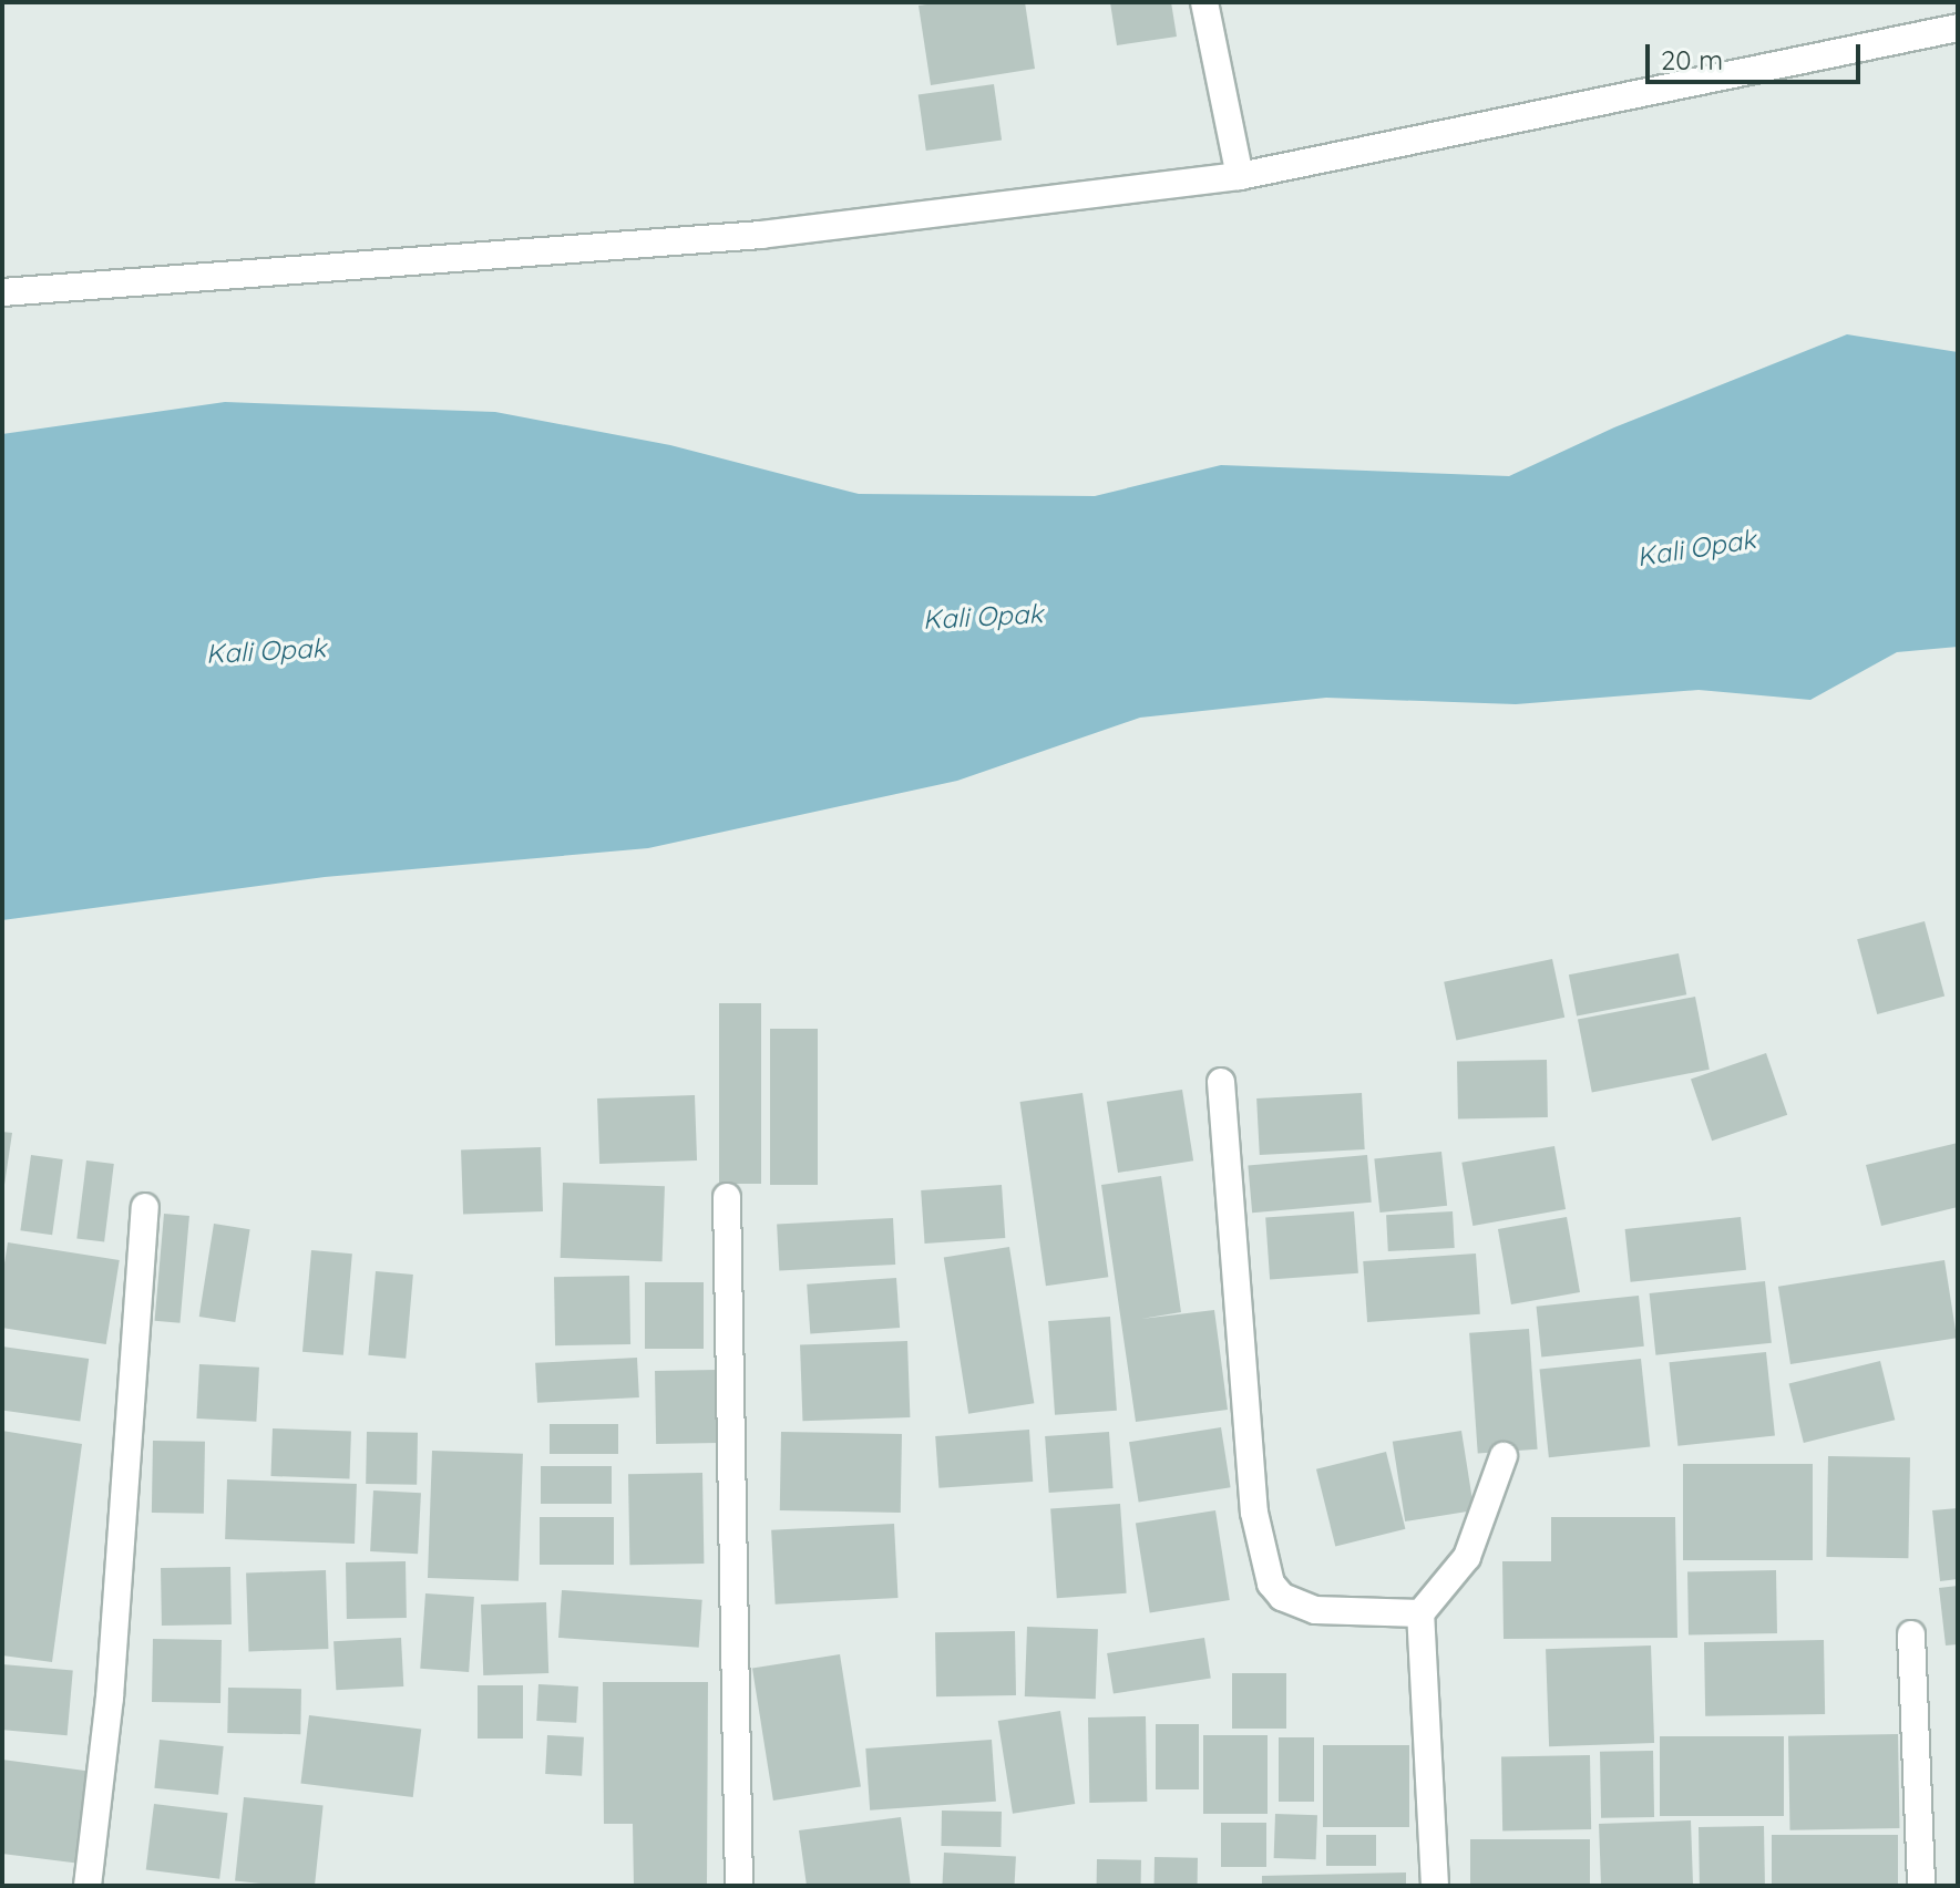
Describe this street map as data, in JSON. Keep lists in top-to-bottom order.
{
  "water": ["Kali Opak"],
  "scale_bar": "20 m"
}
